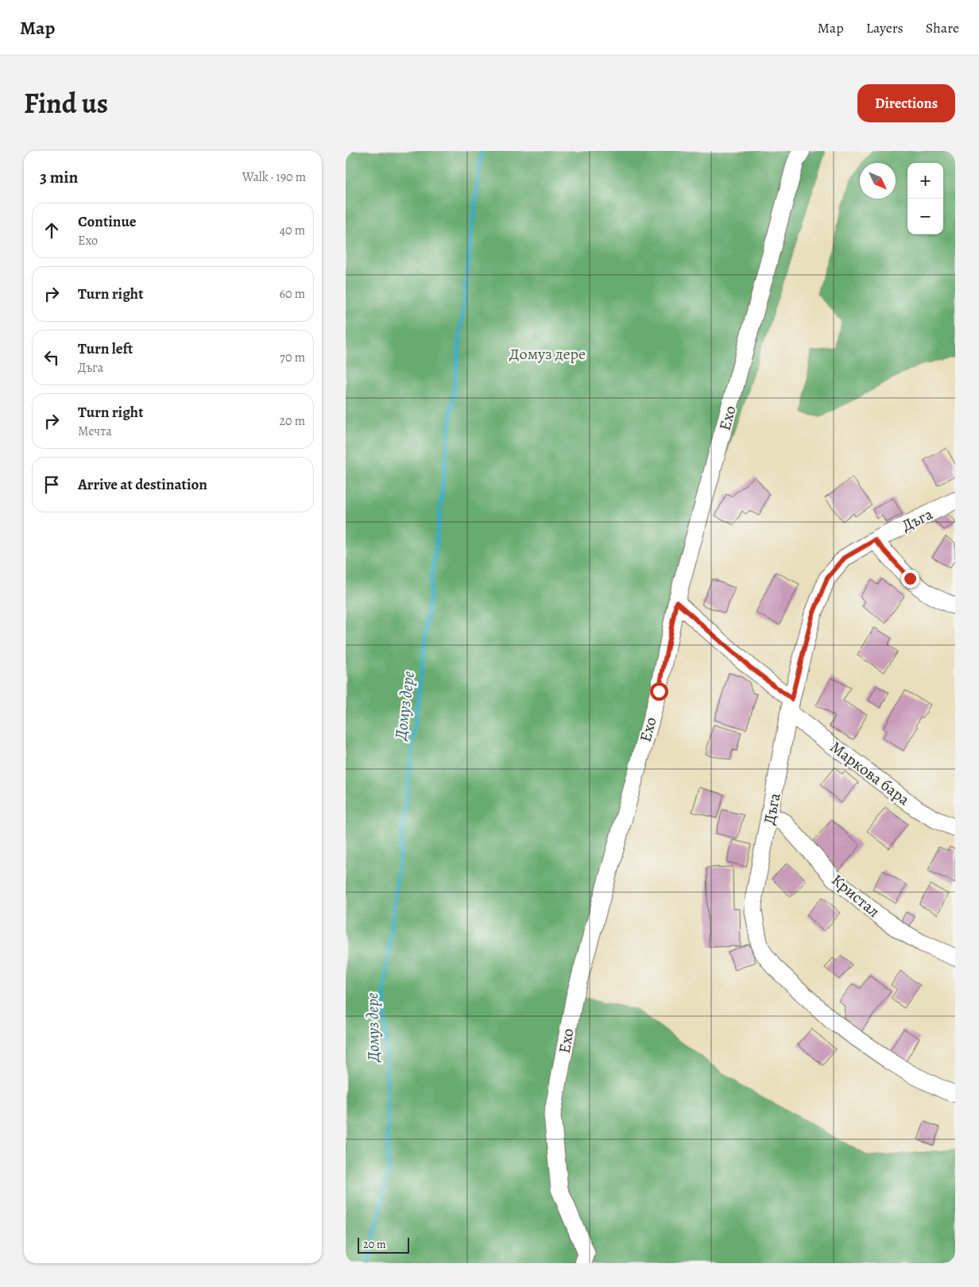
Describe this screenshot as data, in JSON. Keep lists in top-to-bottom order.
{
  "streets": {
    "street": [
      "Ехо",
      "Дъга",
      "Маркова бара",
      "Кристал"
    ]
  },
  "crossings": [
    ["Ехо", "Маркова бара"],
    ["Дъга", "Маркова бара"],
    ["Дъга", "Кристал"]
  ],
  "water": ["Домуз дере"],
  "parks": ["Домуз дере"],
  "scale_bar": "20 m",
  "north": "bottom right",
  "page": {
    "header": "Map",
    "nav": ["Map", "Layers", "Share"],
    "title": "Find us",
    "buttons": "Directions",
    "heading": ["3 min", "Walk · 190 m"],
    "map_buttons": ["+", "−"],
    "list": [
      ["Continue", "Ехо", "40 m"],
      ["Turn right", "60 m"],
      ["Turn left", "Дъга", "70 m"],
      ["Turn right", "Мечта", "20 m"],
      "Arrive at destination"
    ],
    "scale": "20 m"
  }
}
